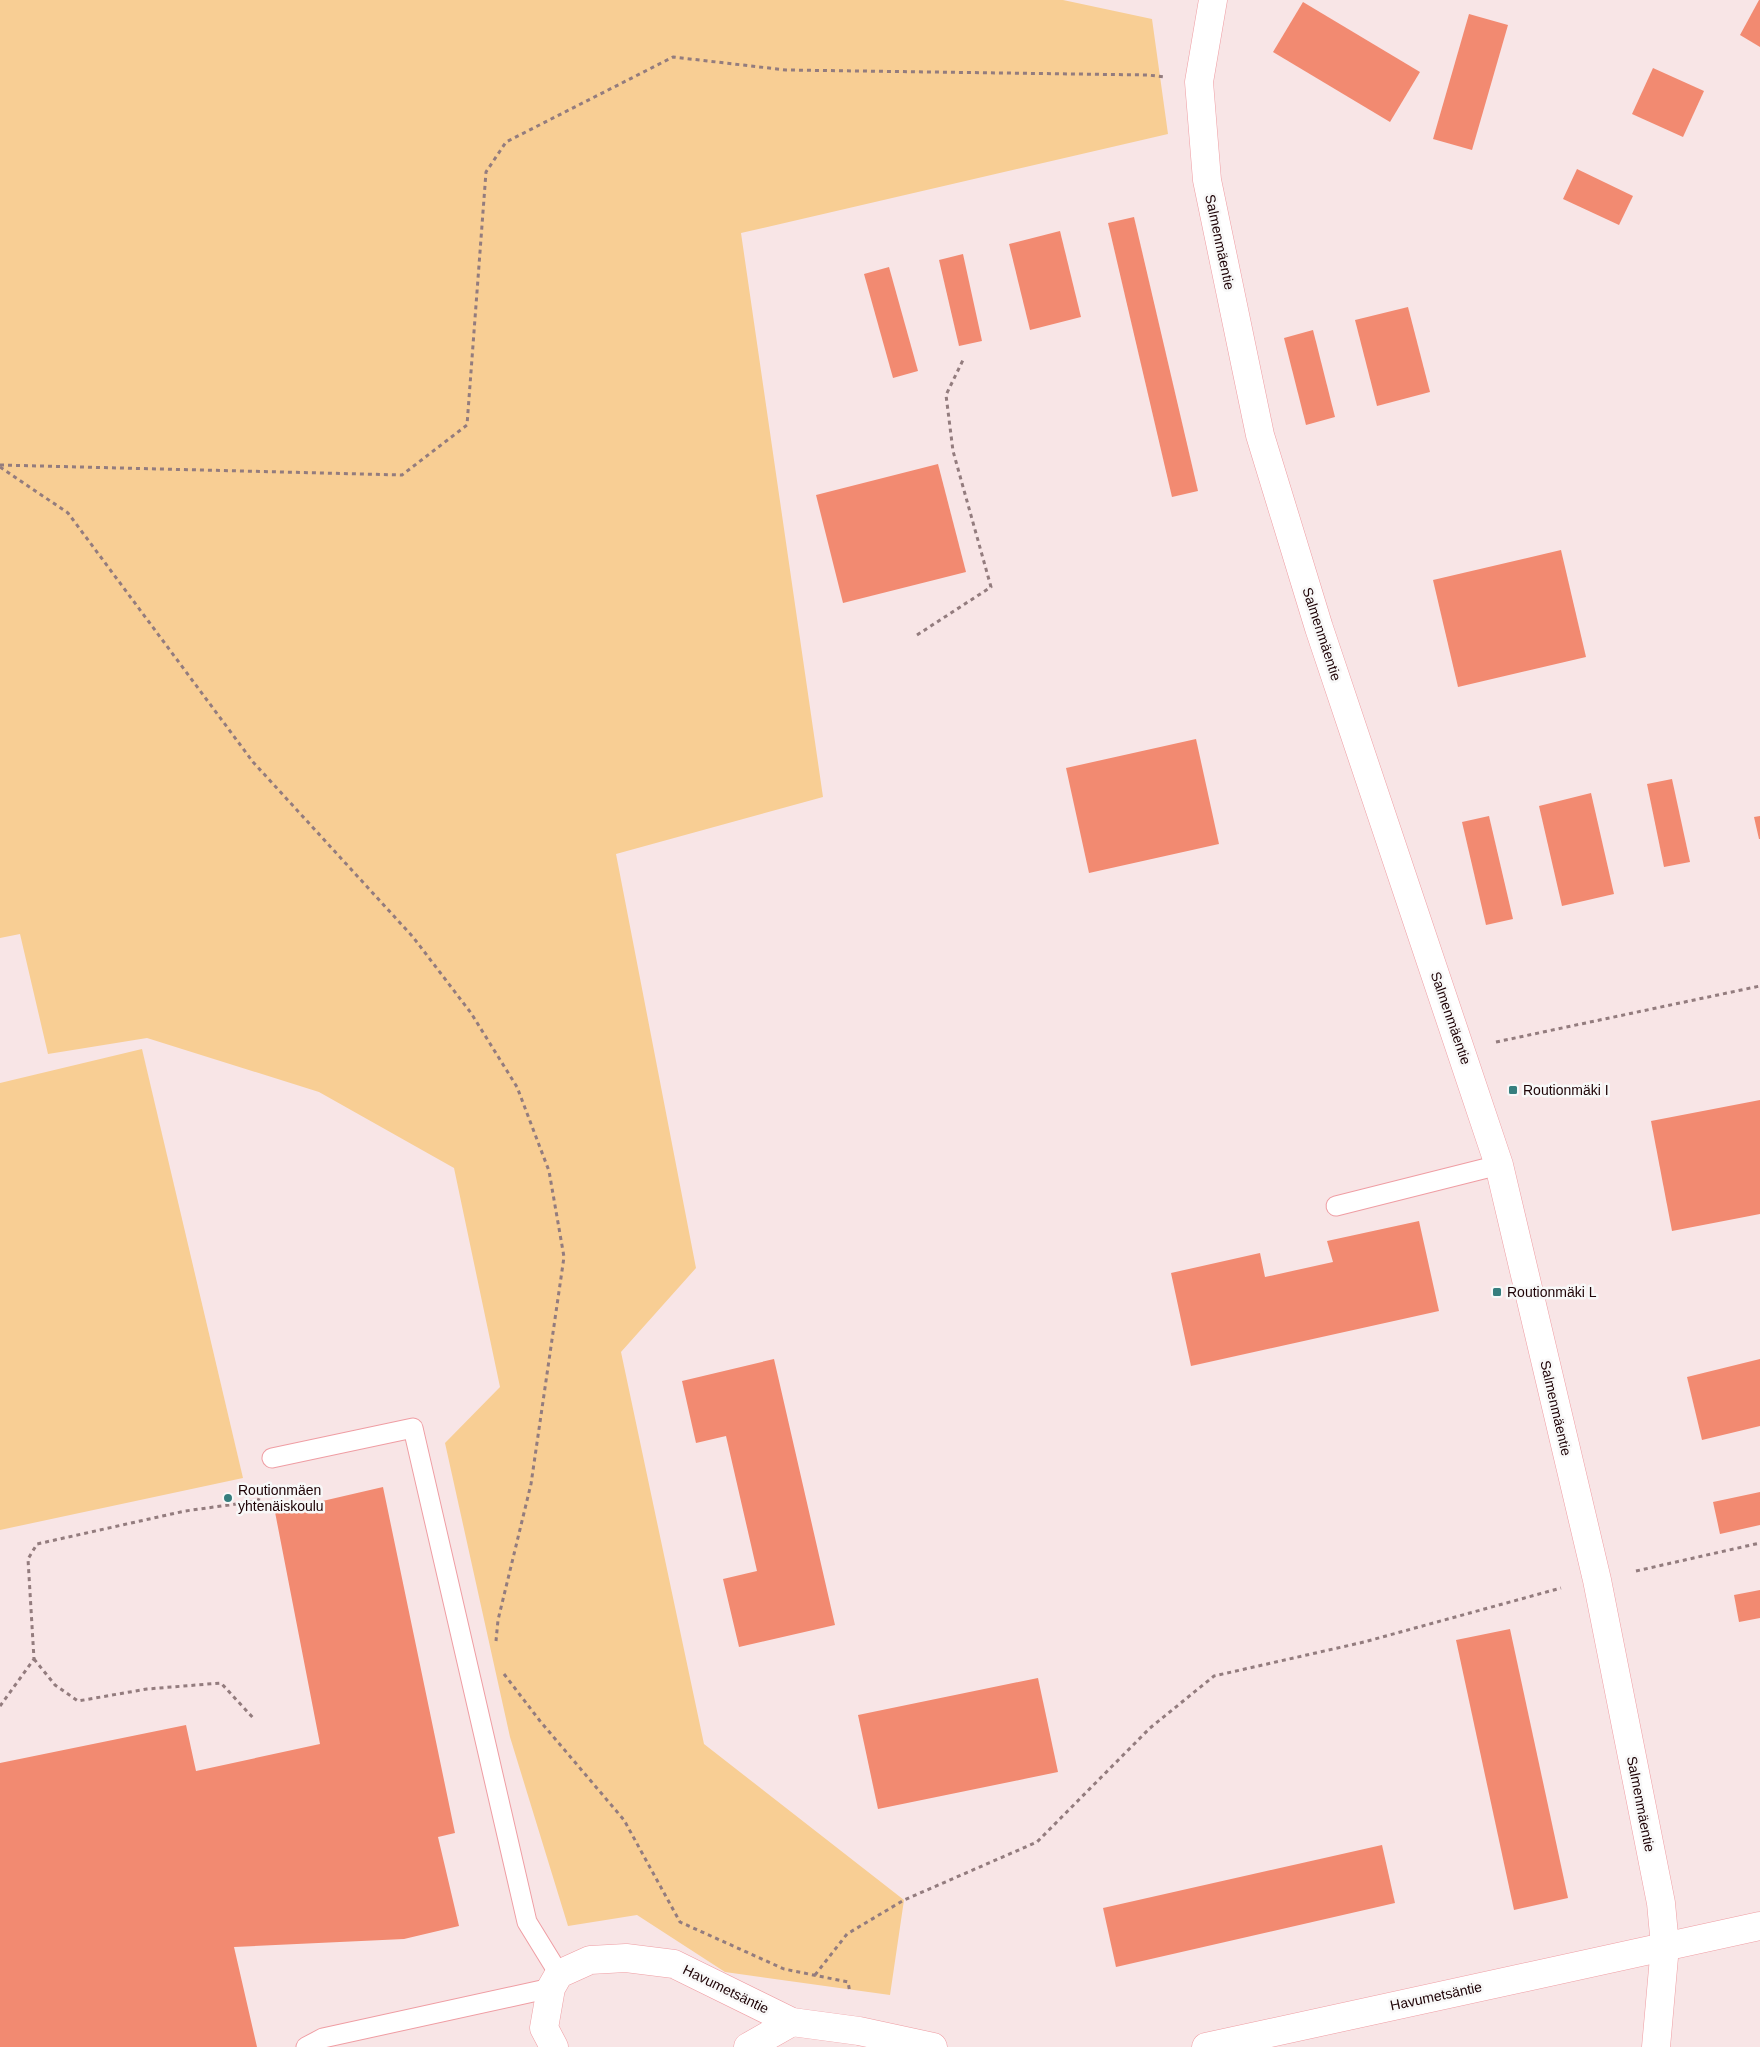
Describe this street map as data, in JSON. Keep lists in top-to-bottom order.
{
  "streets": {
    "street": ["Salmenmäentie", "Havumetsäntie"]
  },
  "crossings": [
    ["Salmenmäentie", "Havumetsäntie"]
  ],
  "places": {
    "transit": ["Routionmäki I", "Routionmäki L"],
    "other": ["Routionmäen yhtenäiskoulu"]
  }
}
